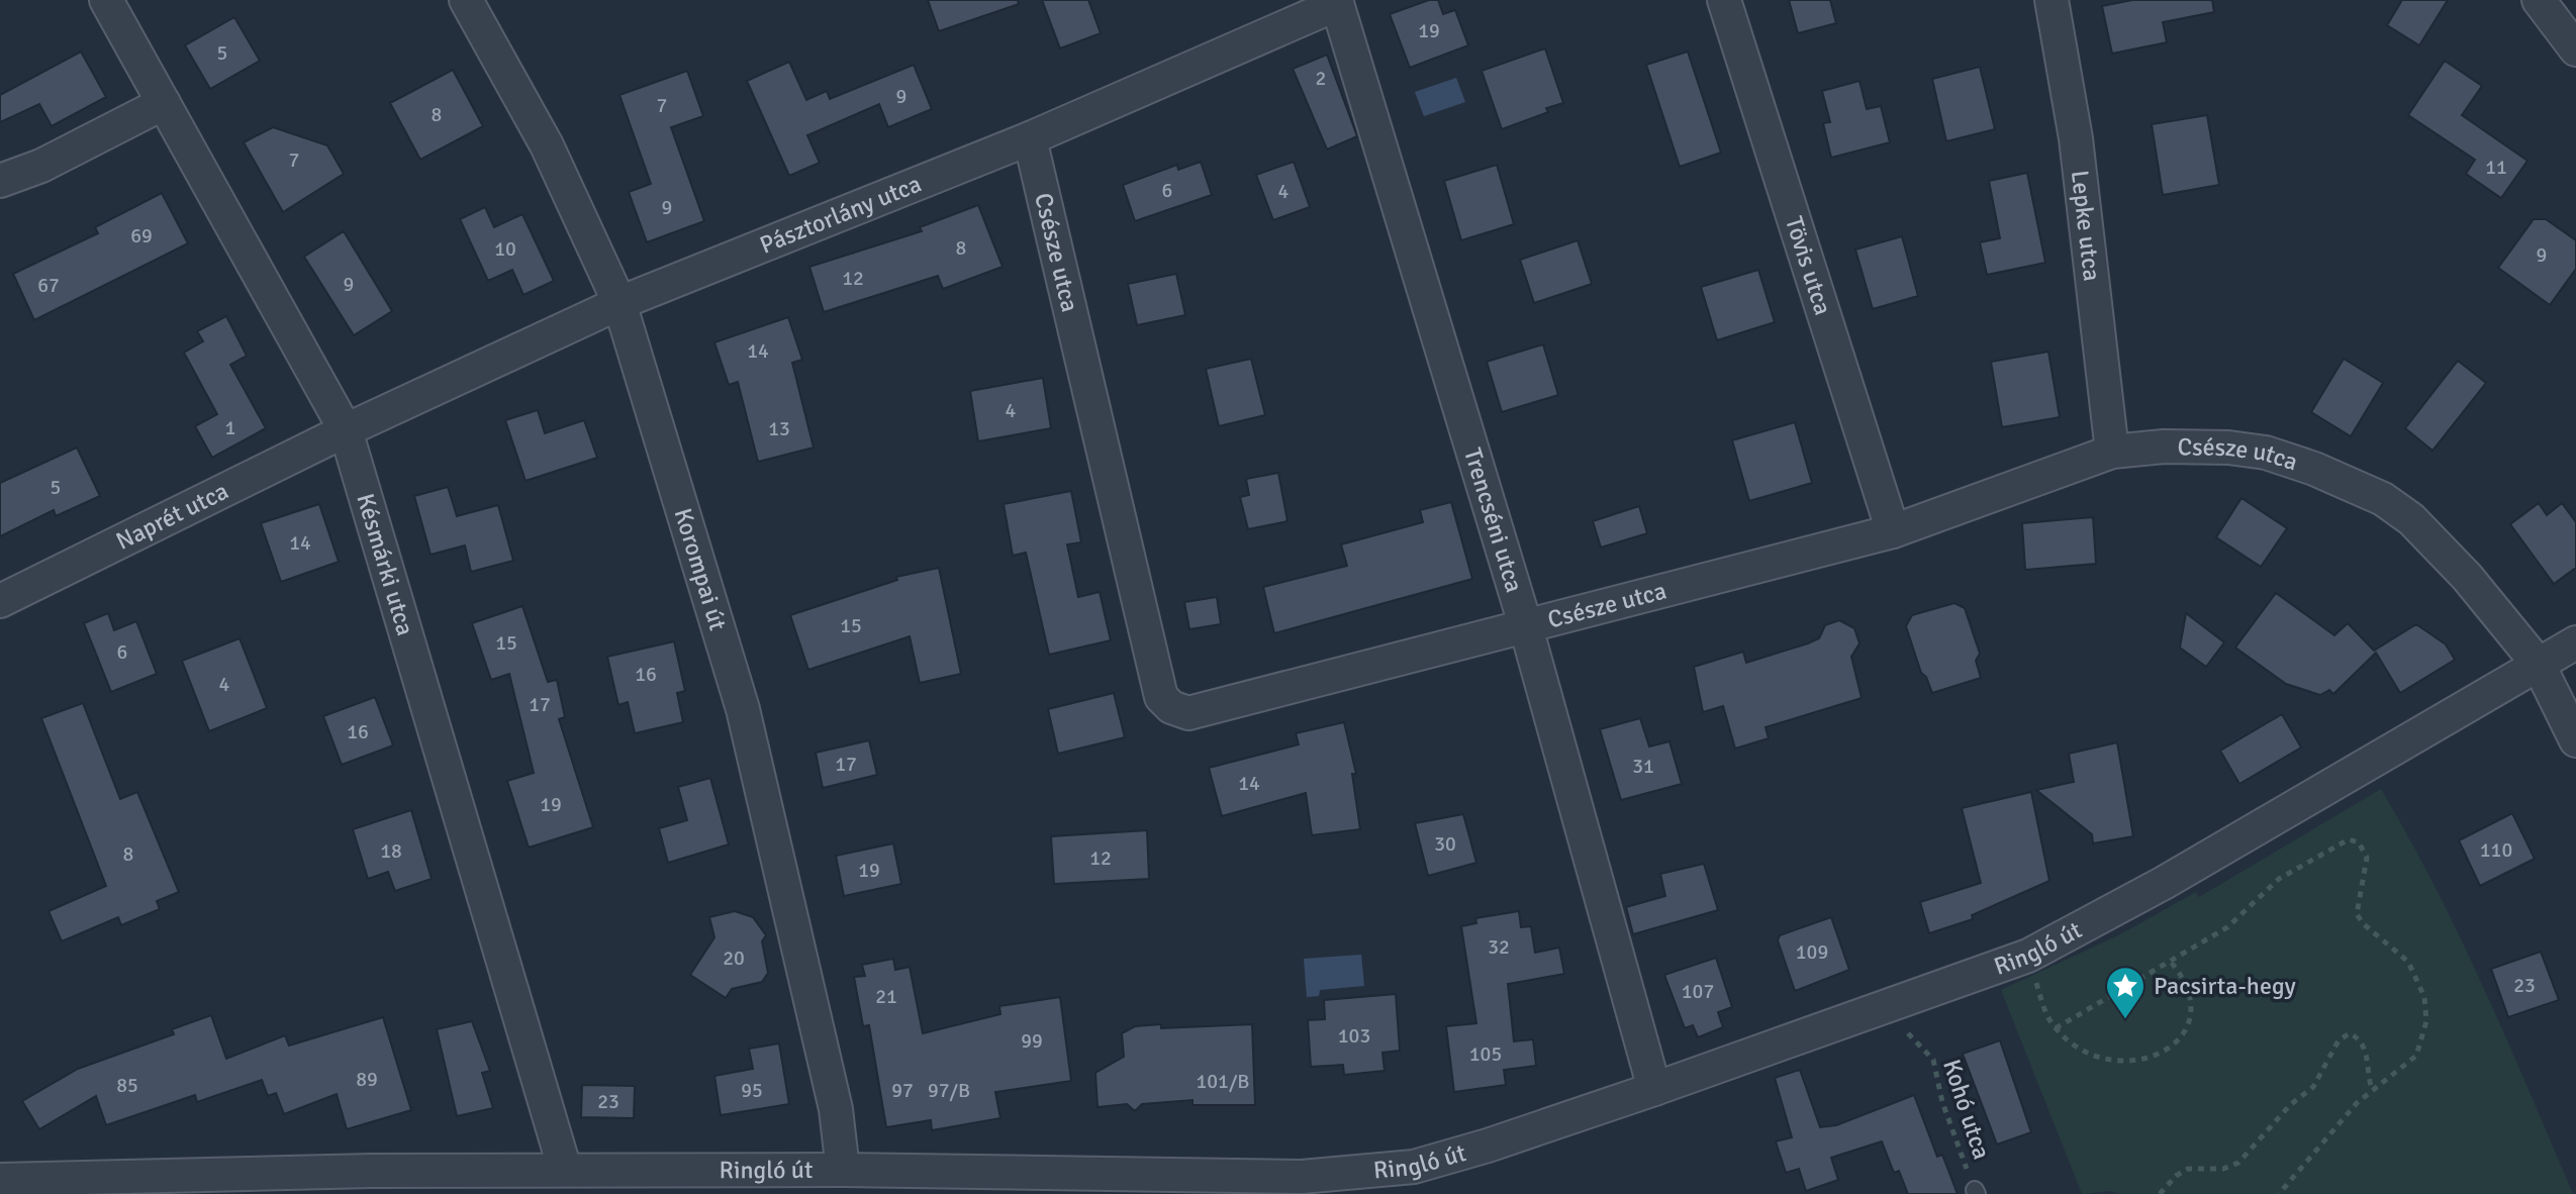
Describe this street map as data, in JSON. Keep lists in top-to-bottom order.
{
  "streets": {
    "street": [
      "Pásztorlány utca",
      "Lepke utca",
      "Csésze utca",
      "Tövis utca",
      "Naprét utca",
      "Trencséni utca",
      "Késmárki utca",
      "Korompai út",
      "Ringló út"
    ],
    "path": ["Kohó utca"]
  },
  "crossings": [
    ["Pásztorlány utca", "Csésze utca"],
    ["Pásztorlány utca", "Naprét utca"],
    ["Pásztorlány utca", "Trencséni utca"],
    ["Pásztorlány utca", "Késmárki utca"],
    ["Pásztorlány utca", "Korompai út"],
    ["Lepke utca", "Csésze utca"],
    ["Csésze utca", "Tövis utca"],
    ["Csésze utca", "Trencséni utca"],
    ["Csésze utca", "Ringló út"],
    ["Naprét utca", "Késmárki utca"],
    ["Trencséni utca", "Ringló út"],
    ["Késmárki utca", "Ringló út"],
    ["Korompai út", "Ringló út"],
    ["Ringló út", "Kohó utca"]
  ],
  "places": {
    "place": ["Pacsirta-hegy"]
  },
  "house_numbers": [
    "19",
    "5",
    "2",
    "9",
    "7",
    "8",
    "7",
    "11",
    "6",
    "4",
    "9",
    "69",
    "8",
    "10",
    "9",
    "12",
    "9",
    "67",
    "14",
    "4",
    "1",
    "13",
    "5",
    "14",
    "15",
    "15",
    "6",
    "16",
    "4",
    "17",
    "16",
    "17",
    "31",
    "14",
    "19",
    "30",
    "110",
    "18",
    "8",
    "12",
    "19",
    "32",
    "109",
    "20",
    "23",
    "107",
    "21",
    "103",
    "99",
    "105",
    "89",
    "101/B",
    "85",
    "95",
    "97",
    "97/B",
    "23"
  ]
}
